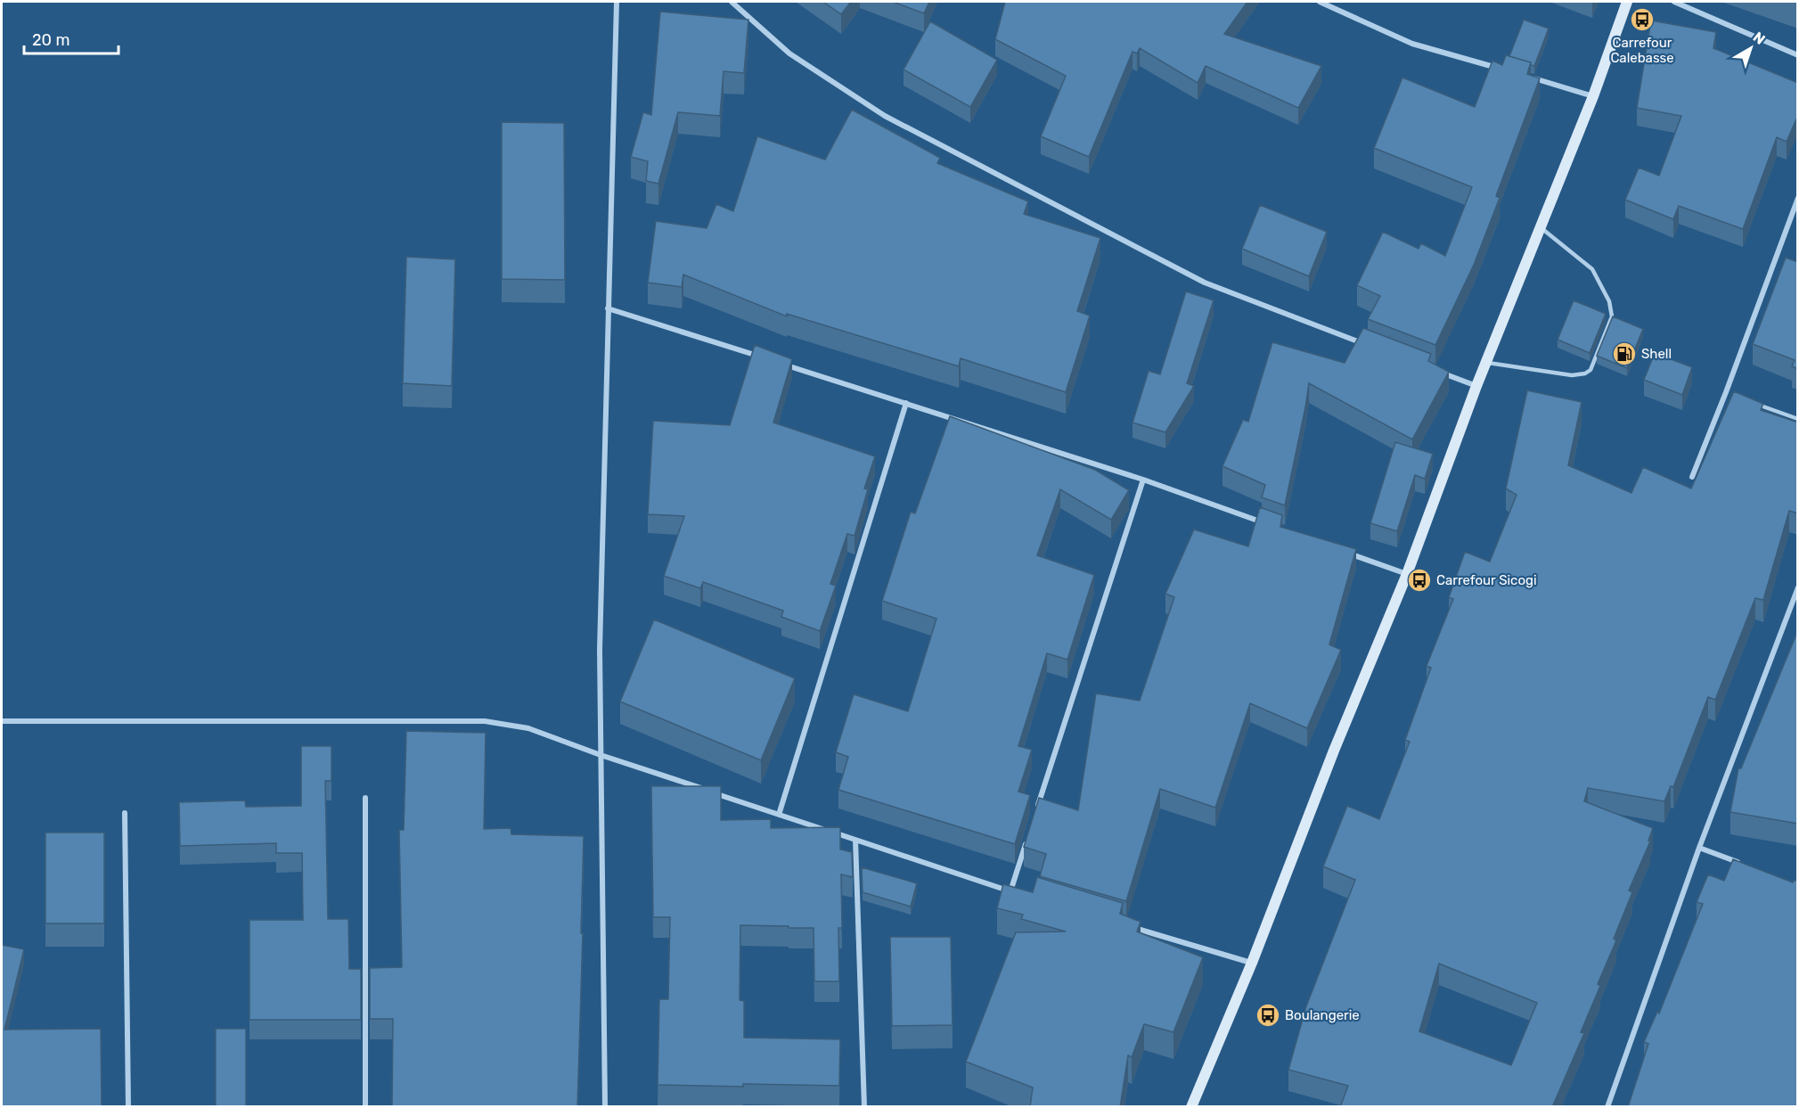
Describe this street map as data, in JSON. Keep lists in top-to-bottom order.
{
  "places": {
    "bus stop": ["Carrefour Calebasse", "Carrefour Sicogi", "Boulangerie"],
    "fuel station": ["Shell"]
  },
  "scale_bar": "20 m",
  "north": "top right"
}
